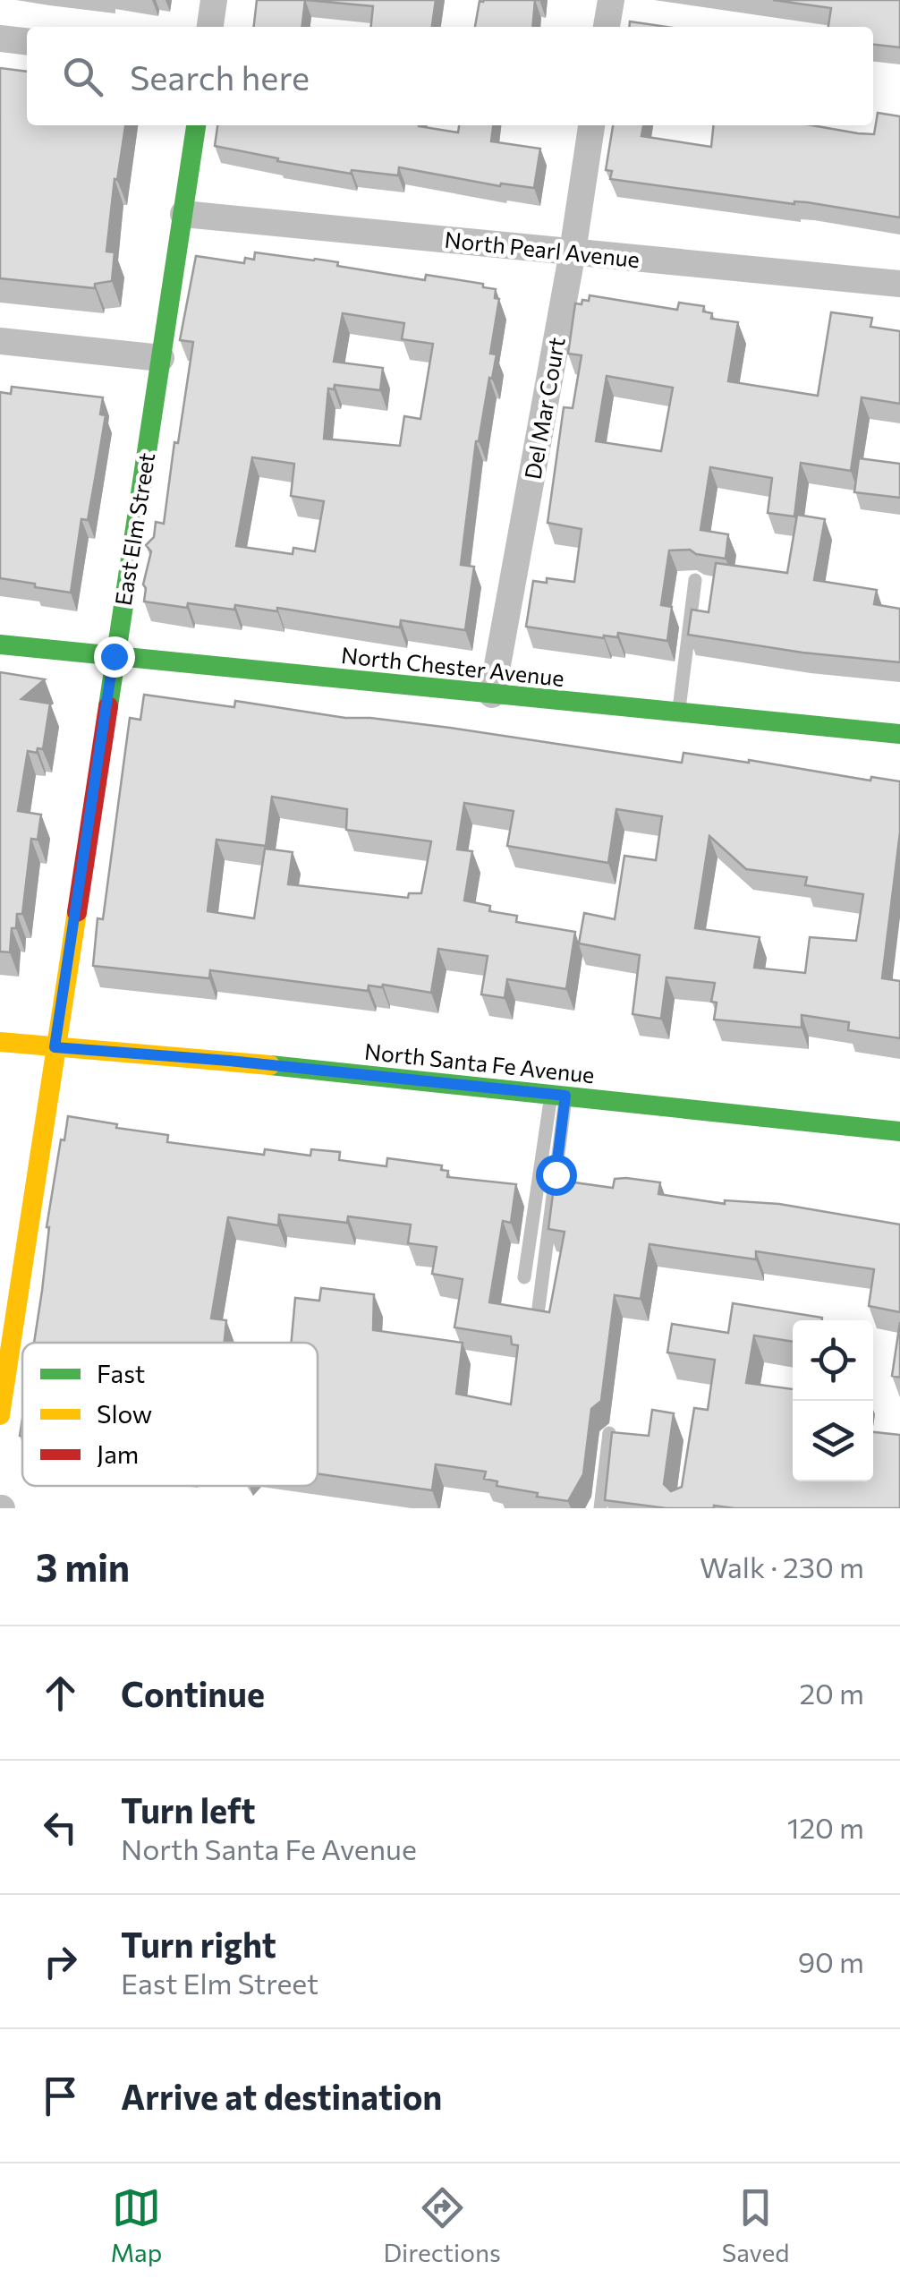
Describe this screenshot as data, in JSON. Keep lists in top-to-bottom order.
{
  "streets": {
    "street": [
      "North Pearl Avenue",
      "Del Mar Court",
      "East Elm Street",
      "North Chester Avenue",
      "North Santa Fe Avenue"
    ]
  },
  "crossings": [
    ["North Pearl Avenue", "Del Mar Court"],
    ["North Pearl Avenue", "East Elm Street"],
    ["Del Mar Court", "North Chester Avenue"],
    ["East Elm Street", "North Chester Avenue"],
    ["East Elm Street", "North Santa Fe Avenue"]
  ],
  "legend": ["Fast", "Slow", "Jam"],
  "page": {
    "search": "Search here",
    "heading": ["3 min", "Walk · 230 m"],
    "list": [
      ["Continue", "20 m"],
      ["Turn left", "North Santa Fe Avenue", "120 m"],
      ["Turn right", "East Elm Street", "90 m"],
      "Arrive at destination"
    ],
    "nav": ["Map", "Directions", "Saved"]
  }
}
